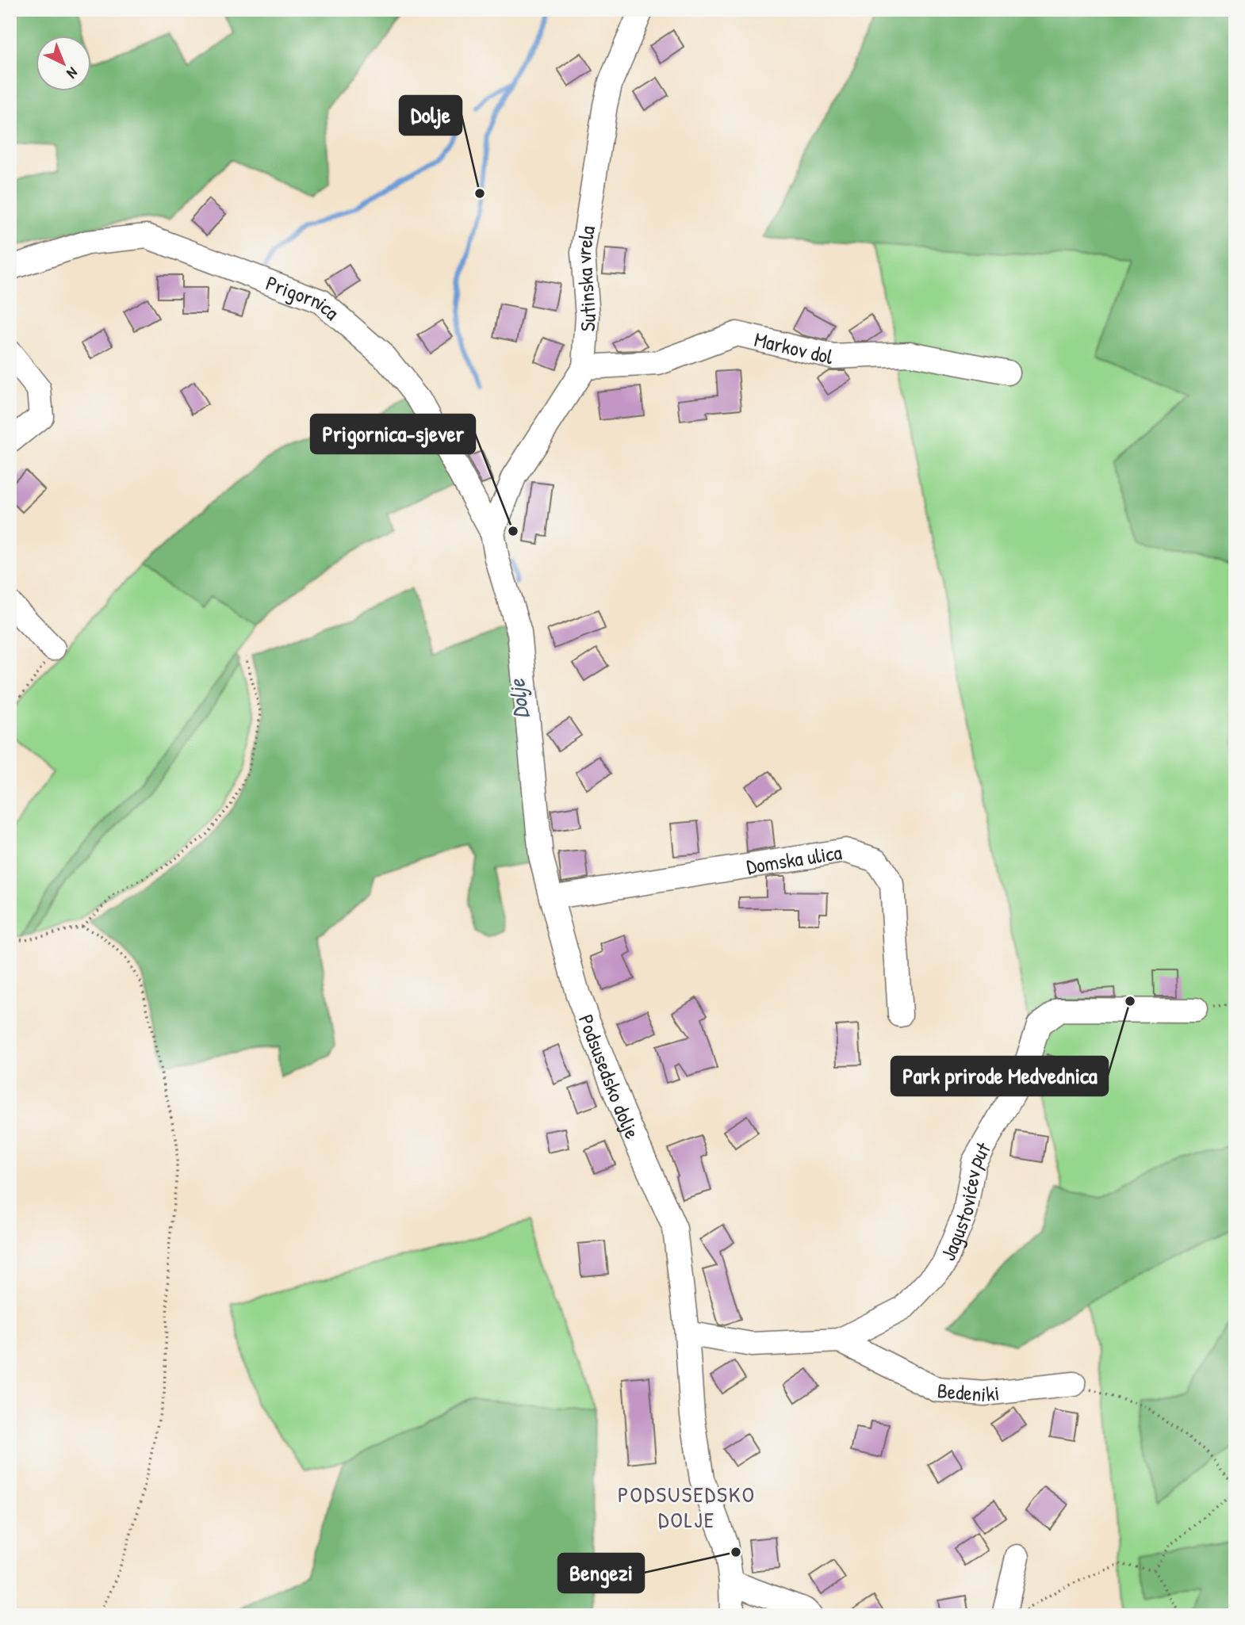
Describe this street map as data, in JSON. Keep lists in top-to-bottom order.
{
  "streets": {
    "street": [
      "Sutinska vrela",
      "Prigornica",
      "Markov dol",
      "Domska ulica",
      "Podsusedsko dolje",
      "Jagustovićev put",
      "Bedeniki"
    ]
  },
  "crossings": [
    ["Sutinska vrela", "Prigornica"],
    ["Sutinska vrela", "Markov dol"],
    ["Sutinska vrela", "Podsusedsko dolje"],
    ["Prigornica", "Podsusedsko dolje"],
    ["Domska ulica", "Podsusedsko dolje"],
    ["Podsusedsko dolje", "Jagustovićev put"],
    ["Jagustovićev put", "Bedeniki"]
  ],
  "districts": ["PODSUSEDSKO DOLJE"],
  "water": ["Dolje"],
  "places": [
    "Dolje",
    "Prigornica-sjever",
    "Park prirode Medvednica",
    "Bengezi"
  ],
  "north": "bottom right"
}
